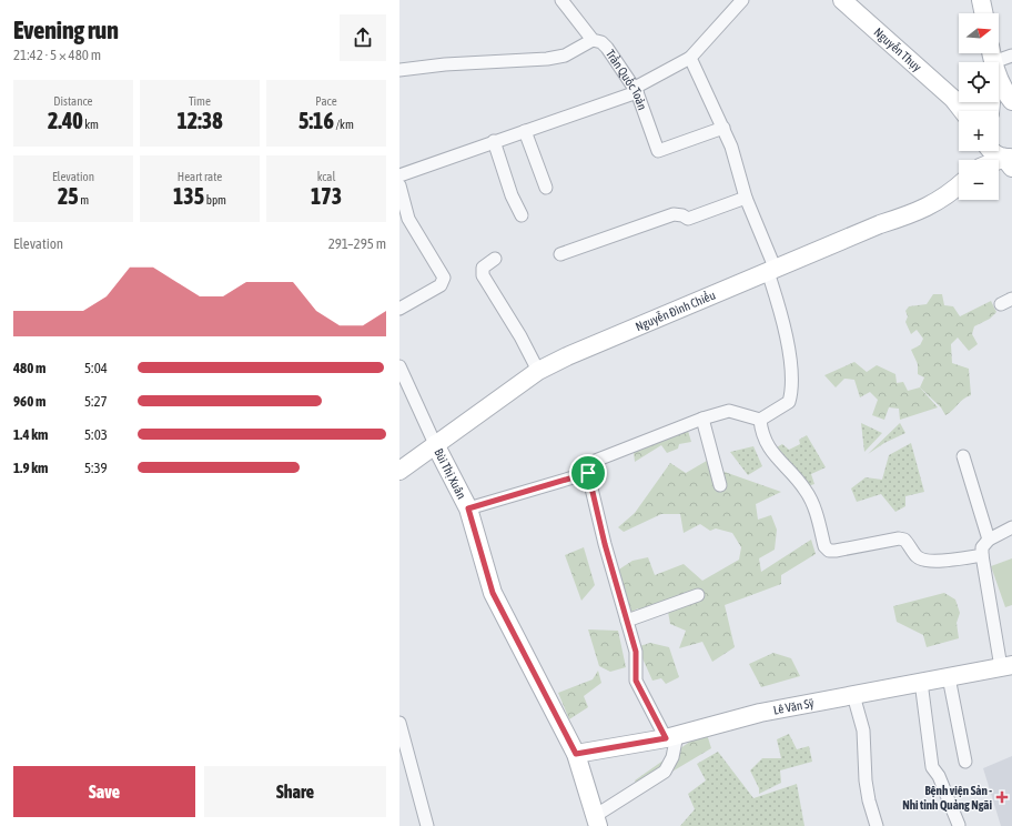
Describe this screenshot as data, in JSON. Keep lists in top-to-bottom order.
{
  "streets": {
    "street": [
      "Nguyễn Thụy",
      "Trần Quốc Toản",
      "Nguyễn Đình Chiểu",
      "Bùi Thị Xuân",
      "Lê Văn Sỹ"
    ]
  },
  "crossings": [
    ["Nguyễn Đình Chiểu", "Bùi Thị Xuân"],
    ["Bùi Thị Xuân", "Lê Văn Sỹ"]
  ],
  "places": {
    "health": ["Bệnh viện Sản - Nhi tỉnh Quảng Ngãi"]
  },
  "north": "right",
  "page": {
    "heading": ["Evening run", "21:42 · 5 × 480 m"],
    "map_buttons": ["+", "−"],
    "stats": [
      ["Distance", "2.40 km"],
      ["Time", "12:38"],
      ["Pace", "5:16 /km"],
      ["Elevation", "25 m"],
      ["Heart rate", "135 bpm"],
      ["kcal", "173"]
    ],
    "chart": ["Elevation", "291–295 m"],
    "list": [
      {
        "name": "480 m",
        "note": "5:04"
      },
      {
        "name": "960 m",
        "note": "5:27"
      },
      {
        "name": "1.4 km",
        "note": "5:03"
      },
      {
        "name": "1.9 km",
        "note": "5:39"
      }
    ],
    "buttons": ["Save", "Share"]
  }
}
